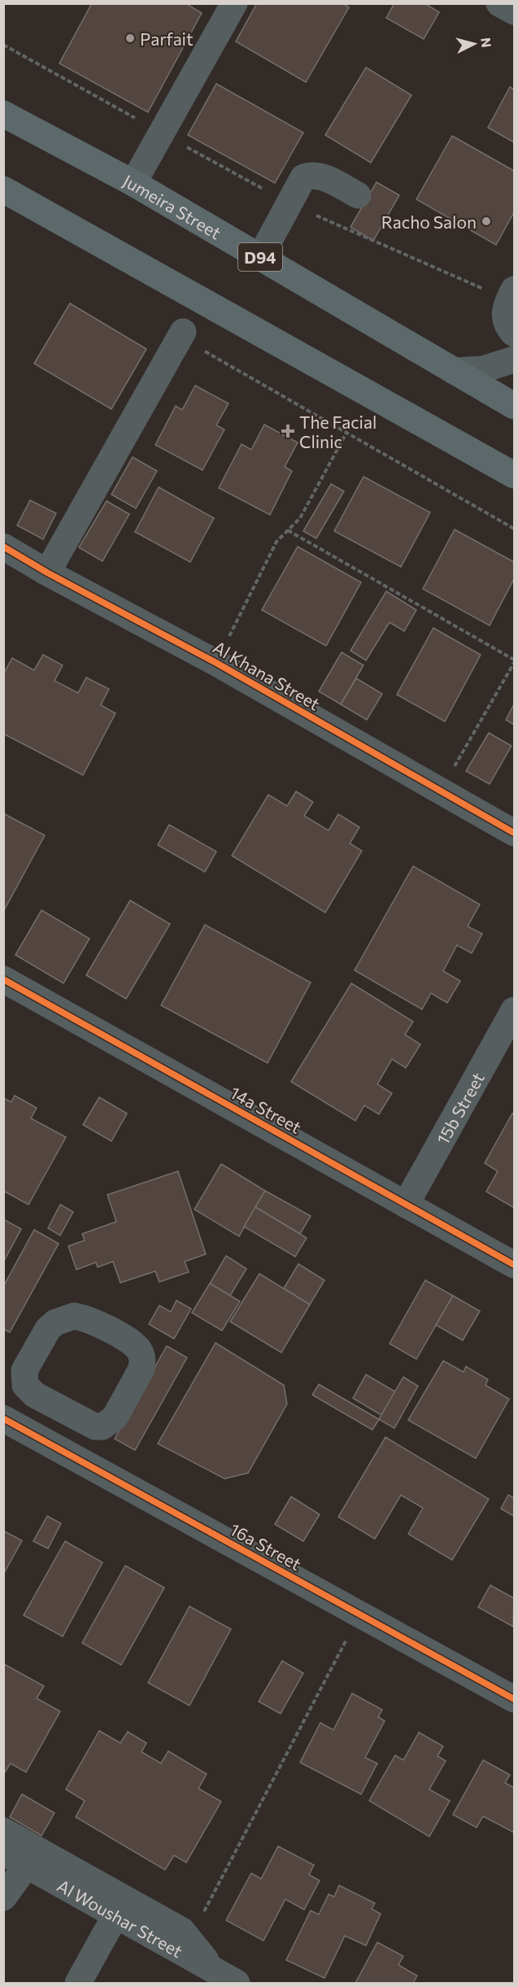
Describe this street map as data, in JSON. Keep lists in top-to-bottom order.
{
  "streets": {
    "main road": ["Jumeira Street", "D94"],
    "street": [
      "Al Khana Street",
      "15b Street",
      "14a Street",
      "16a Street",
      "Al Woushar Street"
    ]
  },
  "crossings": [
    ["15b Street", "14a Street"]
  ],
  "places": {
    "other": ["Parfait", "Racho Salon"],
    "health": ["The Facial Clinic"]
  },
  "north": "right"
}
